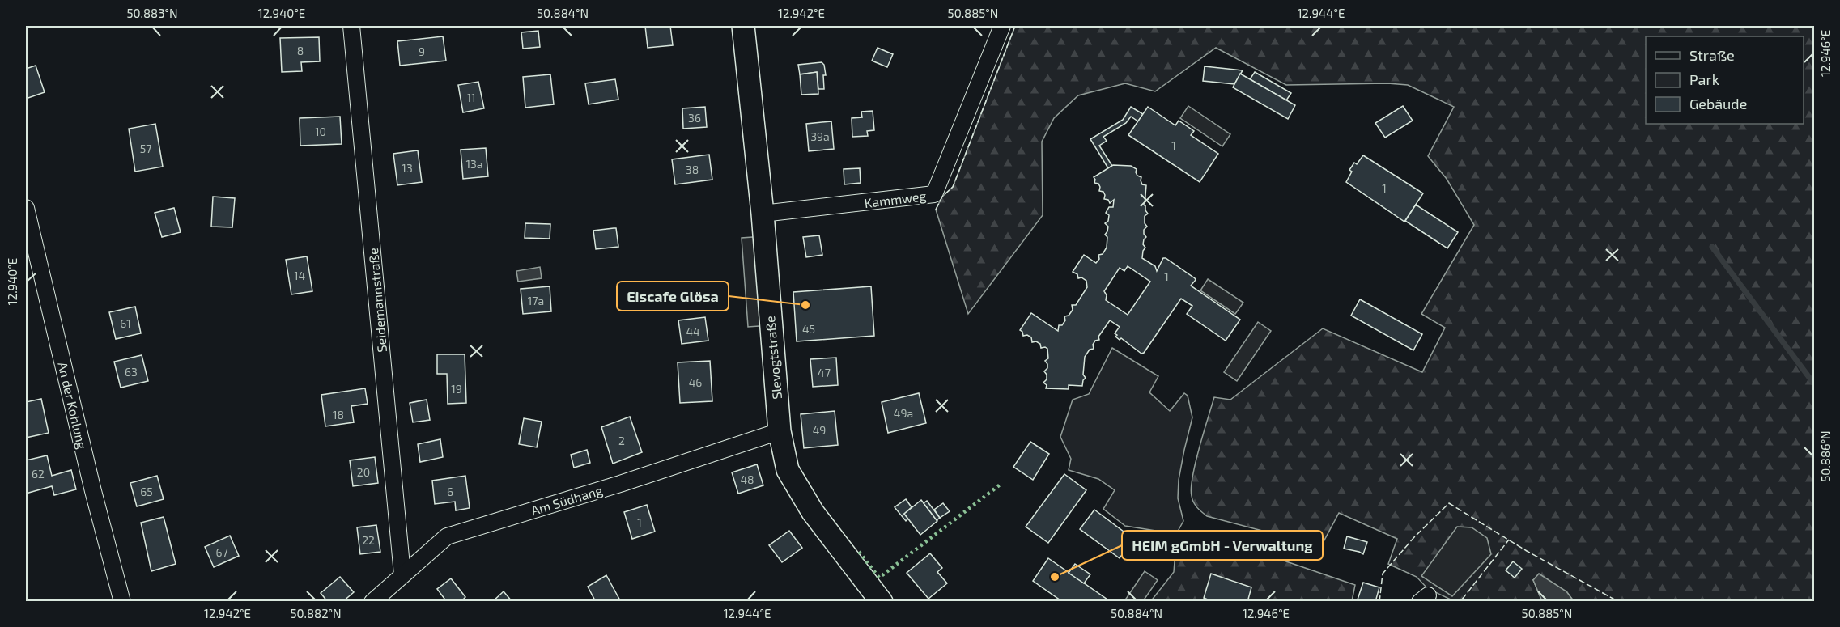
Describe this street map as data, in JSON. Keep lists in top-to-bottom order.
{
  "streets": {
    "street": [
      "Kammweg",
      "Seidemannstraße",
      "Slevogtstraße",
      "An der Kohlung",
      "Am Südhang"
    ]
  },
  "crossings": [
    ["Kammweg", "Slevogtstraße"],
    ["Seidemannstraße", "Am Südhang"],
    ["Slevogtstraße", "Am Südhang"]
  ],
  "places": ["Eiscafe Glösa", "HEIM gGmbH - Verwaltung"],
  "house_numbers": [
    "8",
    "9",
    "11",
    "36",
    "10",
    "39a",
    "1",
    "57",
    "13a",
    "13",
    "38",
    "1",
    "14",
    "1",
    "17a",
    "61",
    "45",
    "44",
    "63",
    "47",
    "46",
    "19",
    "49a",
    "18",
    "49",
    "2",
    "20",
    "62",
    "48",
    "65",
    "6",
    "1",
    "22",
    "67"
  ],
  "legend": ["Straße", "Park", "Gebäude"],
  "coordinates": [
    "50.883°N",
    "12.940°E",
    "50.884°N",
    "12.942°E",
    "50.885°N",
    "12.944°E",
    "12.946°E",
    "50.886°N",
    "50.882°N"
  ]
}
